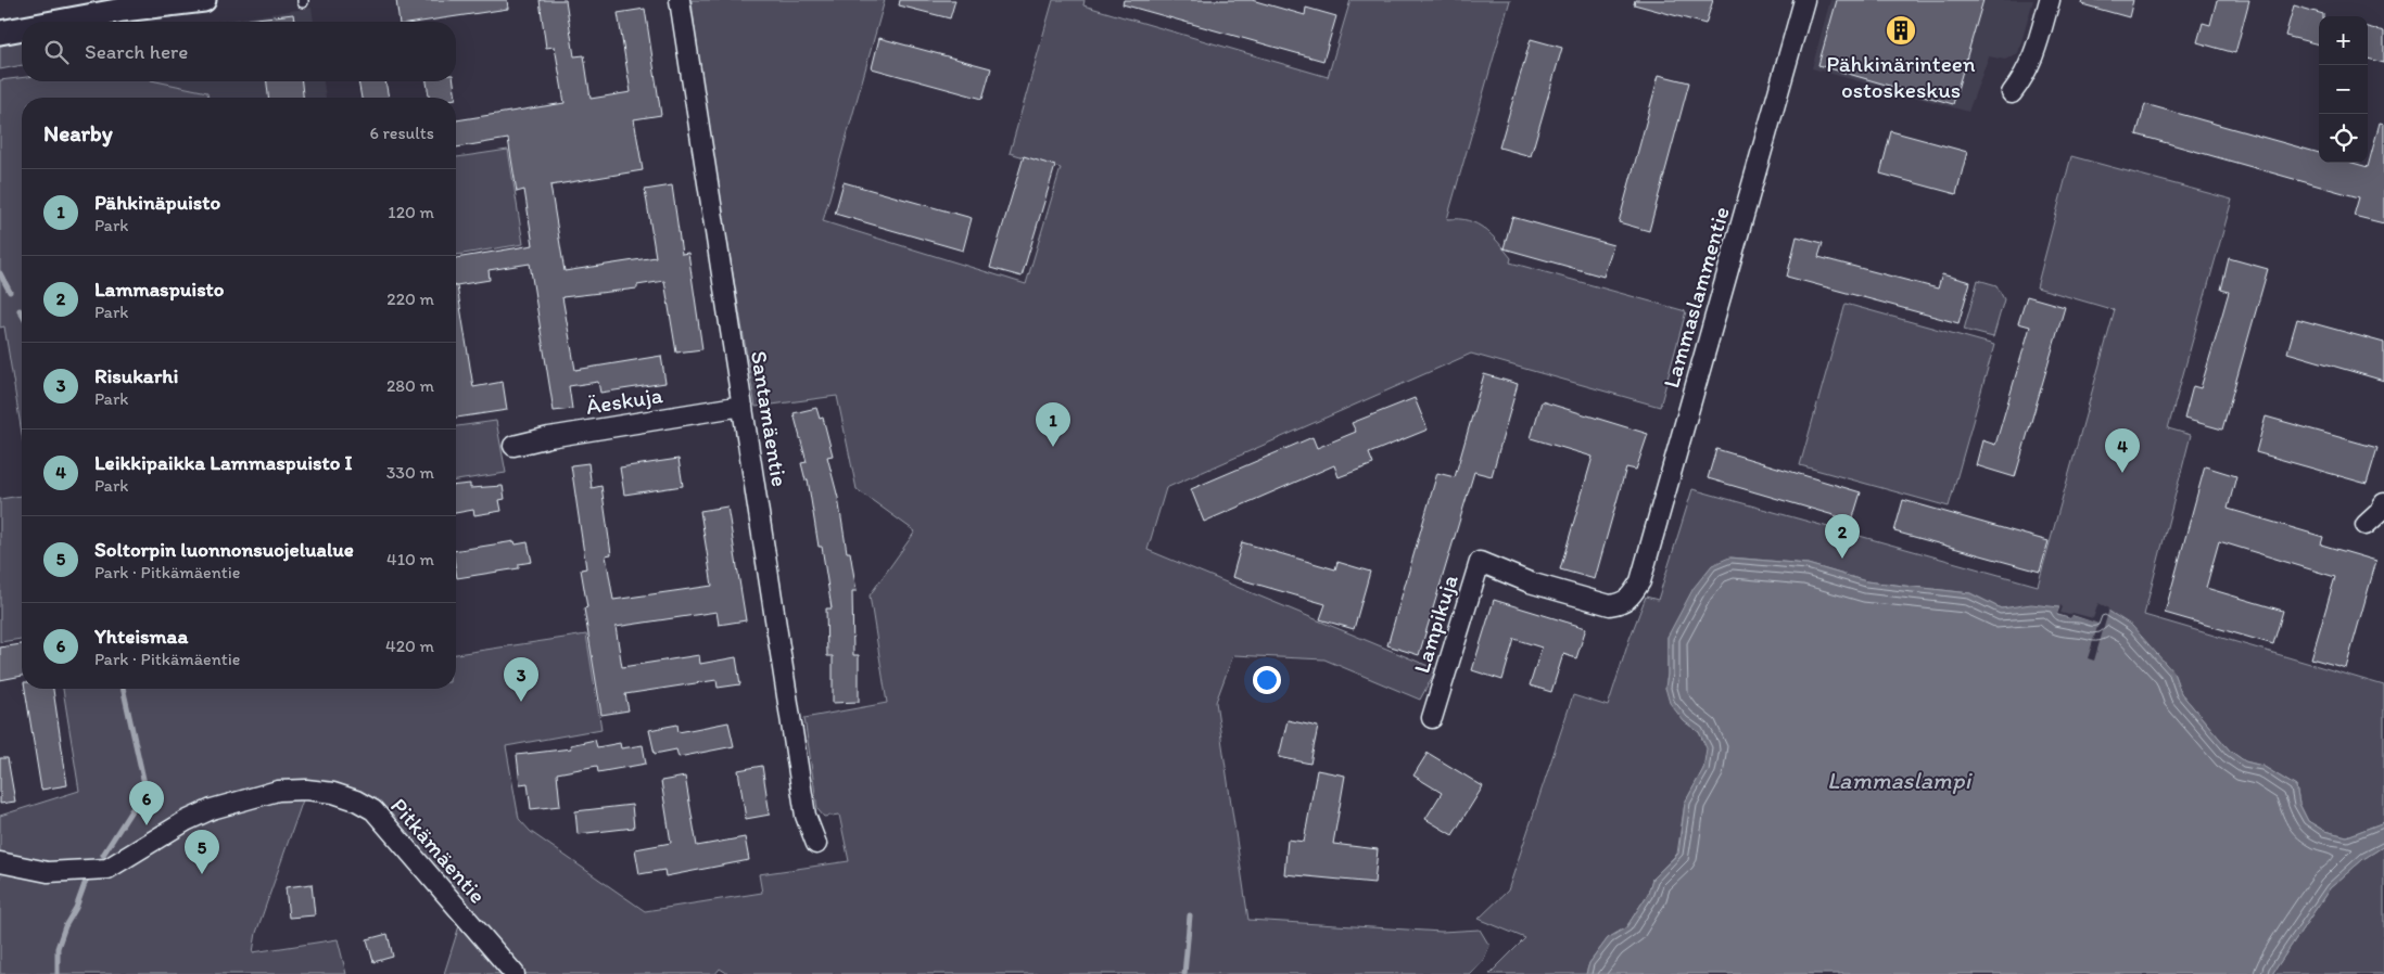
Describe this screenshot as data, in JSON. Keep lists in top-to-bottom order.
{
  "streets": {
    "street": [
      "Lammaslammentie",
      "Äeskuja",
      "Santamäentie",
      "Lampikuja",
      "Pitkämäentie"
    ]
  },
  "crossings": [
    ["Lammaslammentie", "Lampikuja"],
    ["Äeskuja", "Santamäentie"]
  ],
  "water": ["Lammaslampi"],
  "places": {
    "building": ["Pähkinärinteen ostoskeskus"]
  },
  "page": {
    "map_buttons": ["+", "−"],
    "search": "Search here",
    "heading": ["Nearby", "6 results"],
    "list": [
      {
        "mark": "1",
        "name": "Pähkinäpuisto",
        "note": "Park",
        "value": "120 m"
      },
      {
        "mark": "2",
        "name": "Lammaspuisto",
        "note": "Park",
        "value": "220 m"
      },
      {
        "mark": "3",
        "name": "Risukarhi",
        "note": "Park",
        "value": "280 m"
      },
      {
        "mark": "4",
        "name": "Leikkipaikka Lammaspuisto I",
        "note": "Park",
        "value": "330 m"
      },
      {
        "mark": "5",
        "name": "Soltorpin luonnonsuojelualue",
        "note": "Park · Pitkämäentie",
        "value": "410 m"
      },
      {
        "mark": "6",
        "name": "Yhteismaa",
        "note": "Park · Pitkämäentie",
        "value": "420 m"
      }
    ],
    "pins": [
      "1",
      "4",
      "2",
      "3",
      "6",
      "5"
    ]
  }
}
